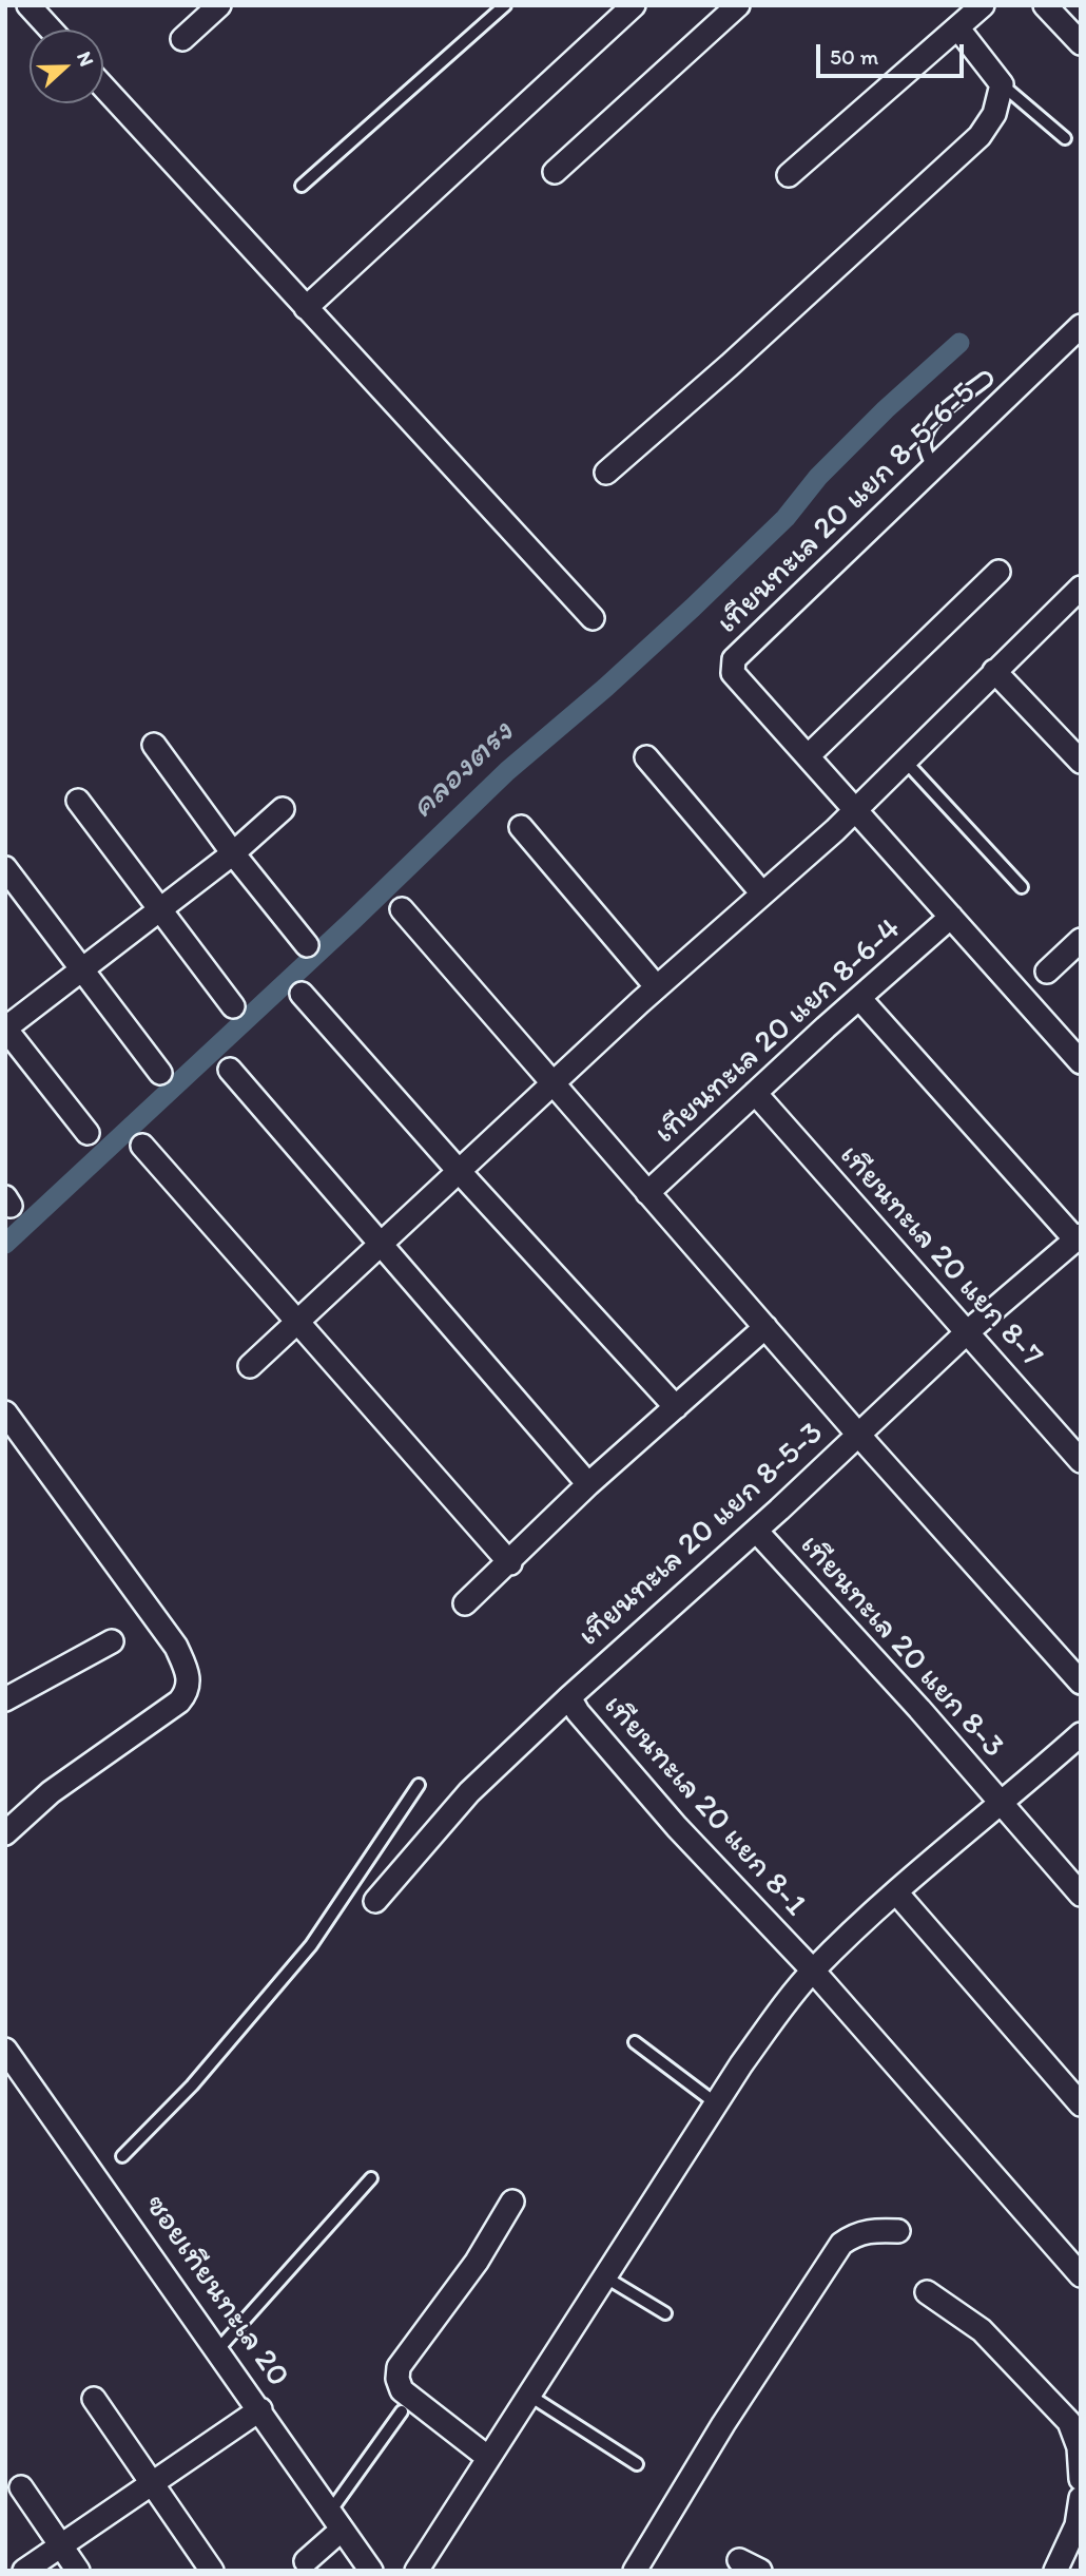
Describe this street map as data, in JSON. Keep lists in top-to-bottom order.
{
  "streets": {
    "street": [
      "เทียนทะเล 20 แยก 8-5-6-5",
      "เทียนทะเล 20 แยก 8-6-4",
      "เทียนทะเล 20 แยก 8-7",
      "เทียนทะเล 20 แยก 8-5-3",
      "เทียนทะเล 20 แยก 8-3",
      "เทียนทะเล 20 แยก 8-1",
      "ซอยเทียนทะเล 20"
    ]
  },
  "crossings": [
    ["เทียนทะเล 20 แยก 8-5-6-5", "เทียนทะเล 20 แยก 8-6-4"],
    ["เทียนทะเล 20 แยก 8-6-4", "เทียนทะเล 20 แยก 8-7"],
    ["เทียนทะเล 20 แยก 8-7", "เทียนทะเล 20 แยก 8-5-3"],
    ["เทียนทะเล 20 แยก 8-5-3", "เทียนทะเล 20 แยก 8-3"],
    ["เทียนทะเล 20 แยก 8-5-3", "เทียนทะเล 20 แยก 8-1"]
  ],
  "water": ["คลองตรง"],
  "scale_bar": "50 m",
  "north": "right"
}
